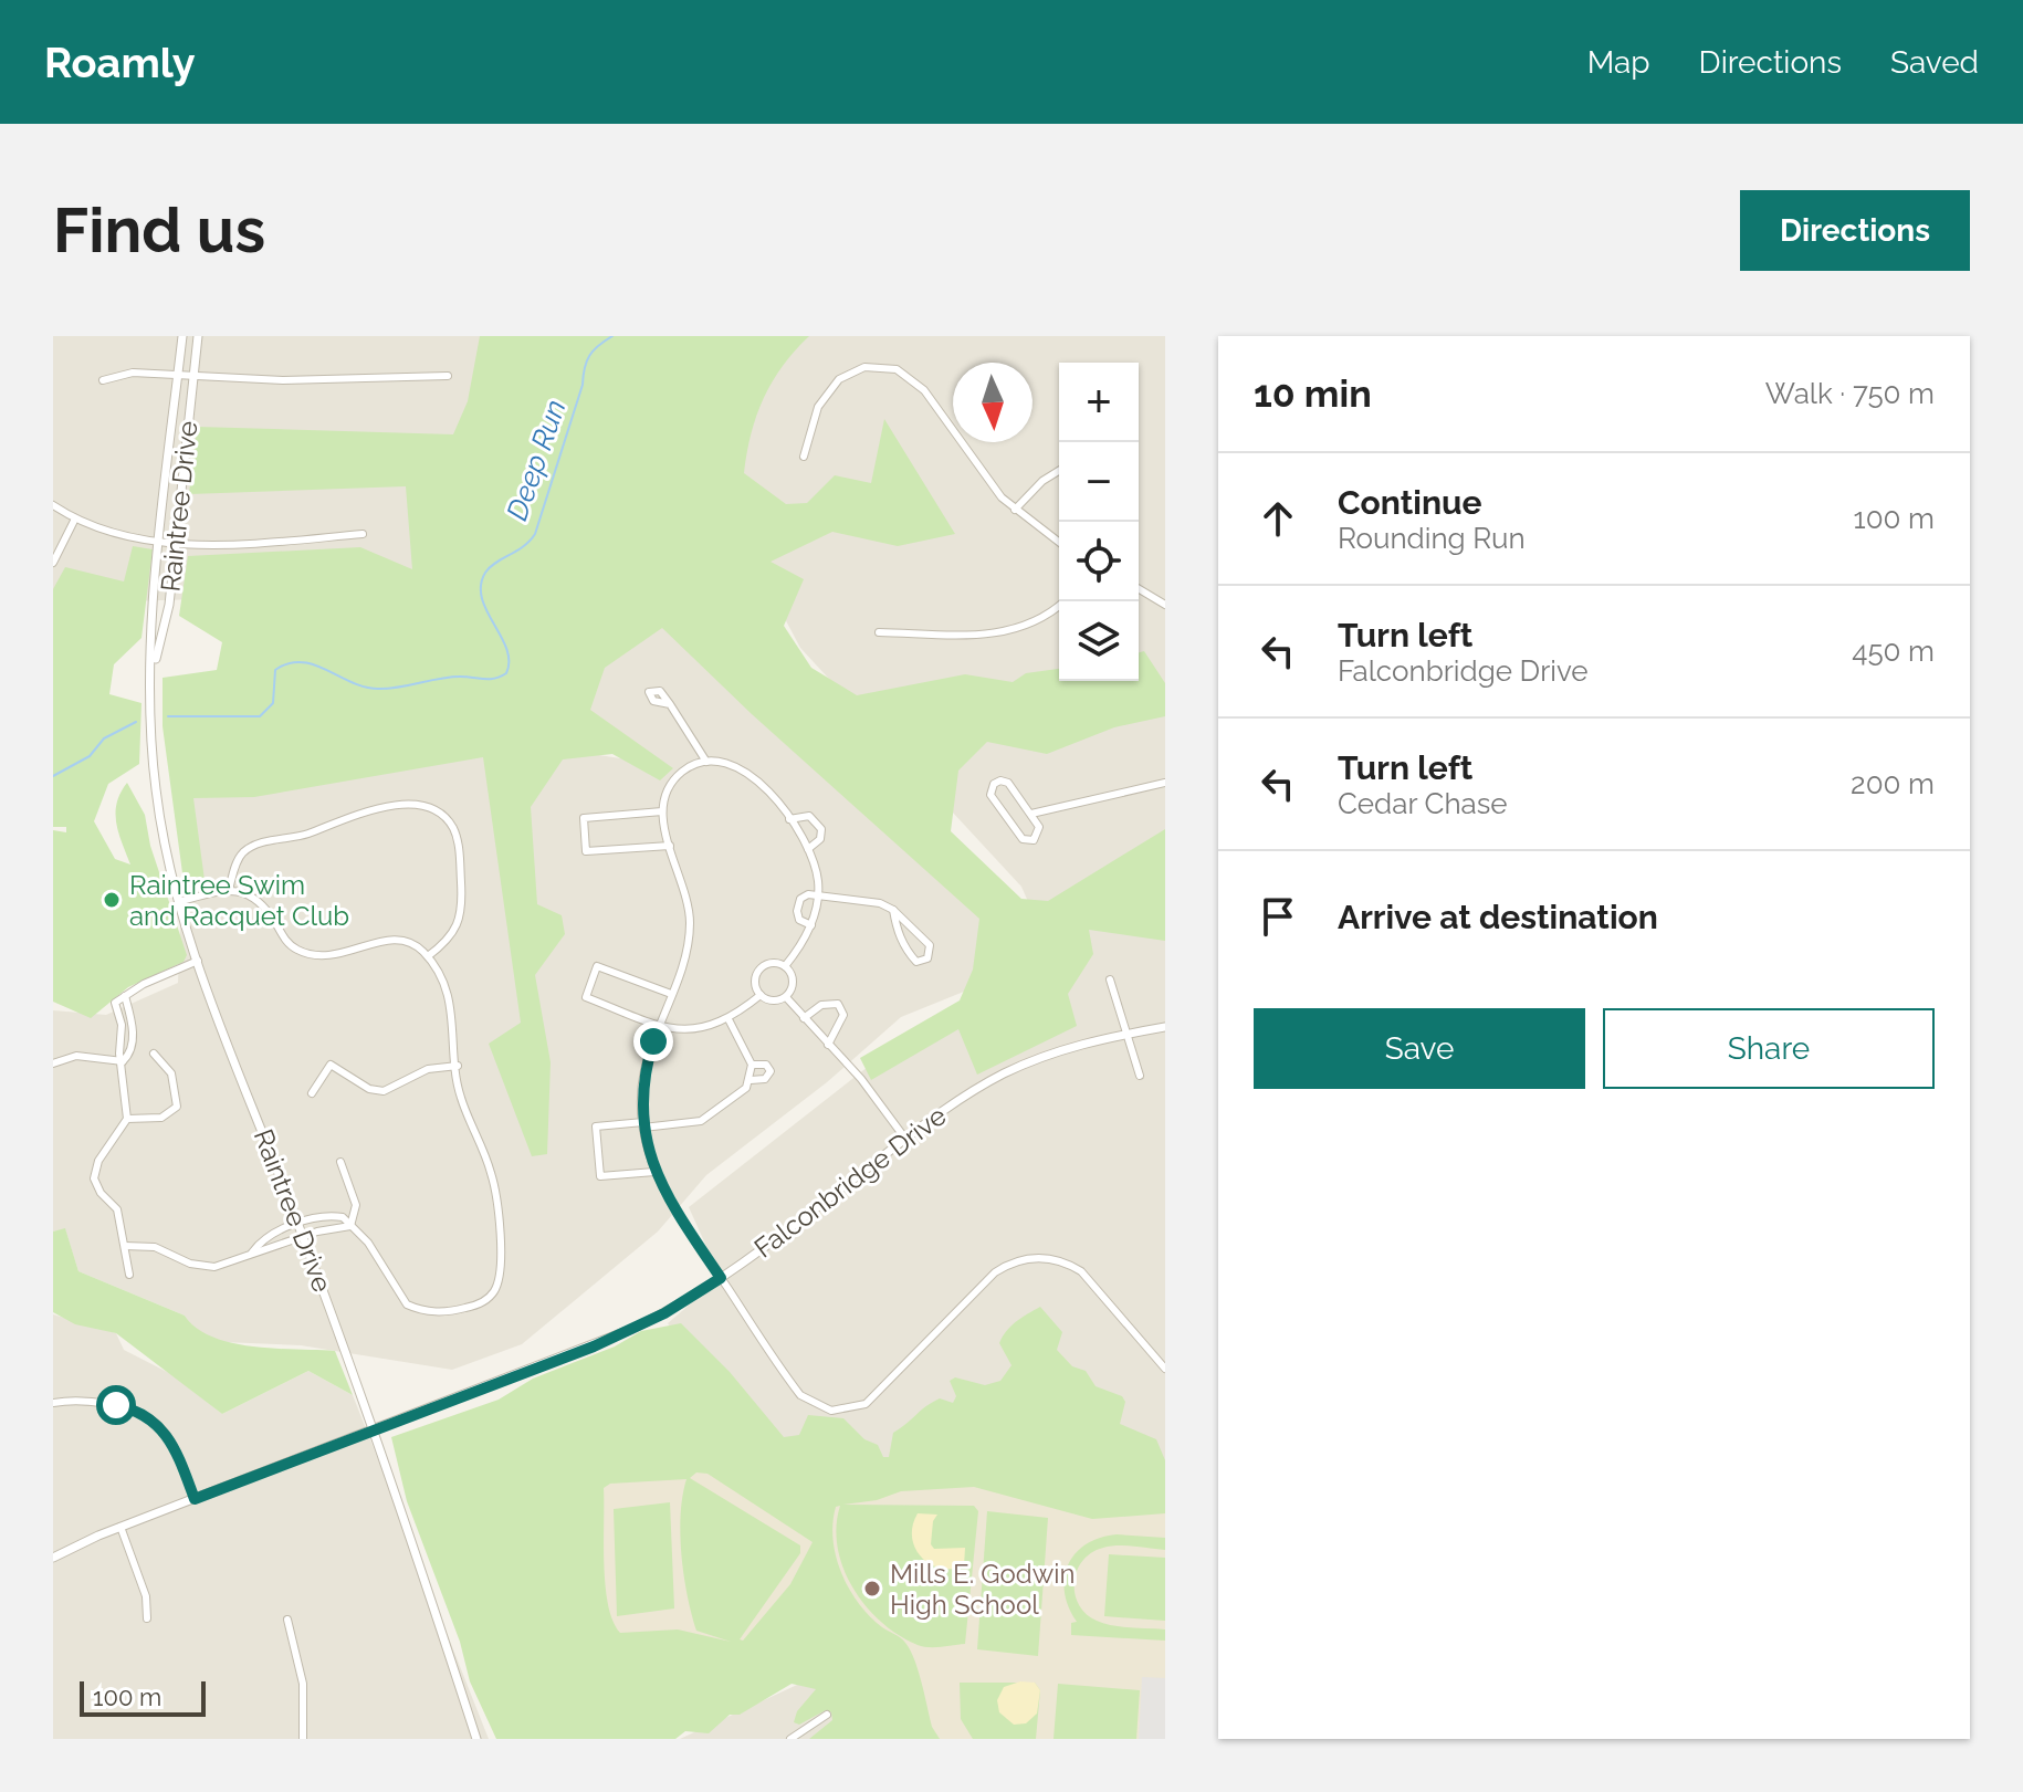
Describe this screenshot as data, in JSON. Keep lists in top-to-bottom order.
{
  "streets": {
    "street": ["Raintree Drive", "Falconbridge Drive"]
  },
  "crossings": [
    ["Raintree Drive", "Falconbridge Drive"]
  ],
  "water": ["Deep Run"],
  "places": ["Raintree Swim and Racquet Club", "Mills E. Godwin High School"],
  "scale_bar": "100 m",
  "north": "bottom",
  "page": {
    "header": "Roamly",
    "nav": ["Map", "Directions", "Saved"],
    "buttons": [
      "Directions",
      ["Save", "Share"]
    ],
    "title": "Find us",
    "heading": ["10 min", "Walk · 750 m"],
    "map_buttons": ["+", "−"],
    "list": [
      ["Continue", "Rounding Run", "100 m"],
      ["Turn left", "Falconbridge Drive", "450 m"],
      ["Turn left", "Cedar Chase", "200 m"],
      "Arrive at destination"
    ],
    "scale": "100 m"
  }
}
